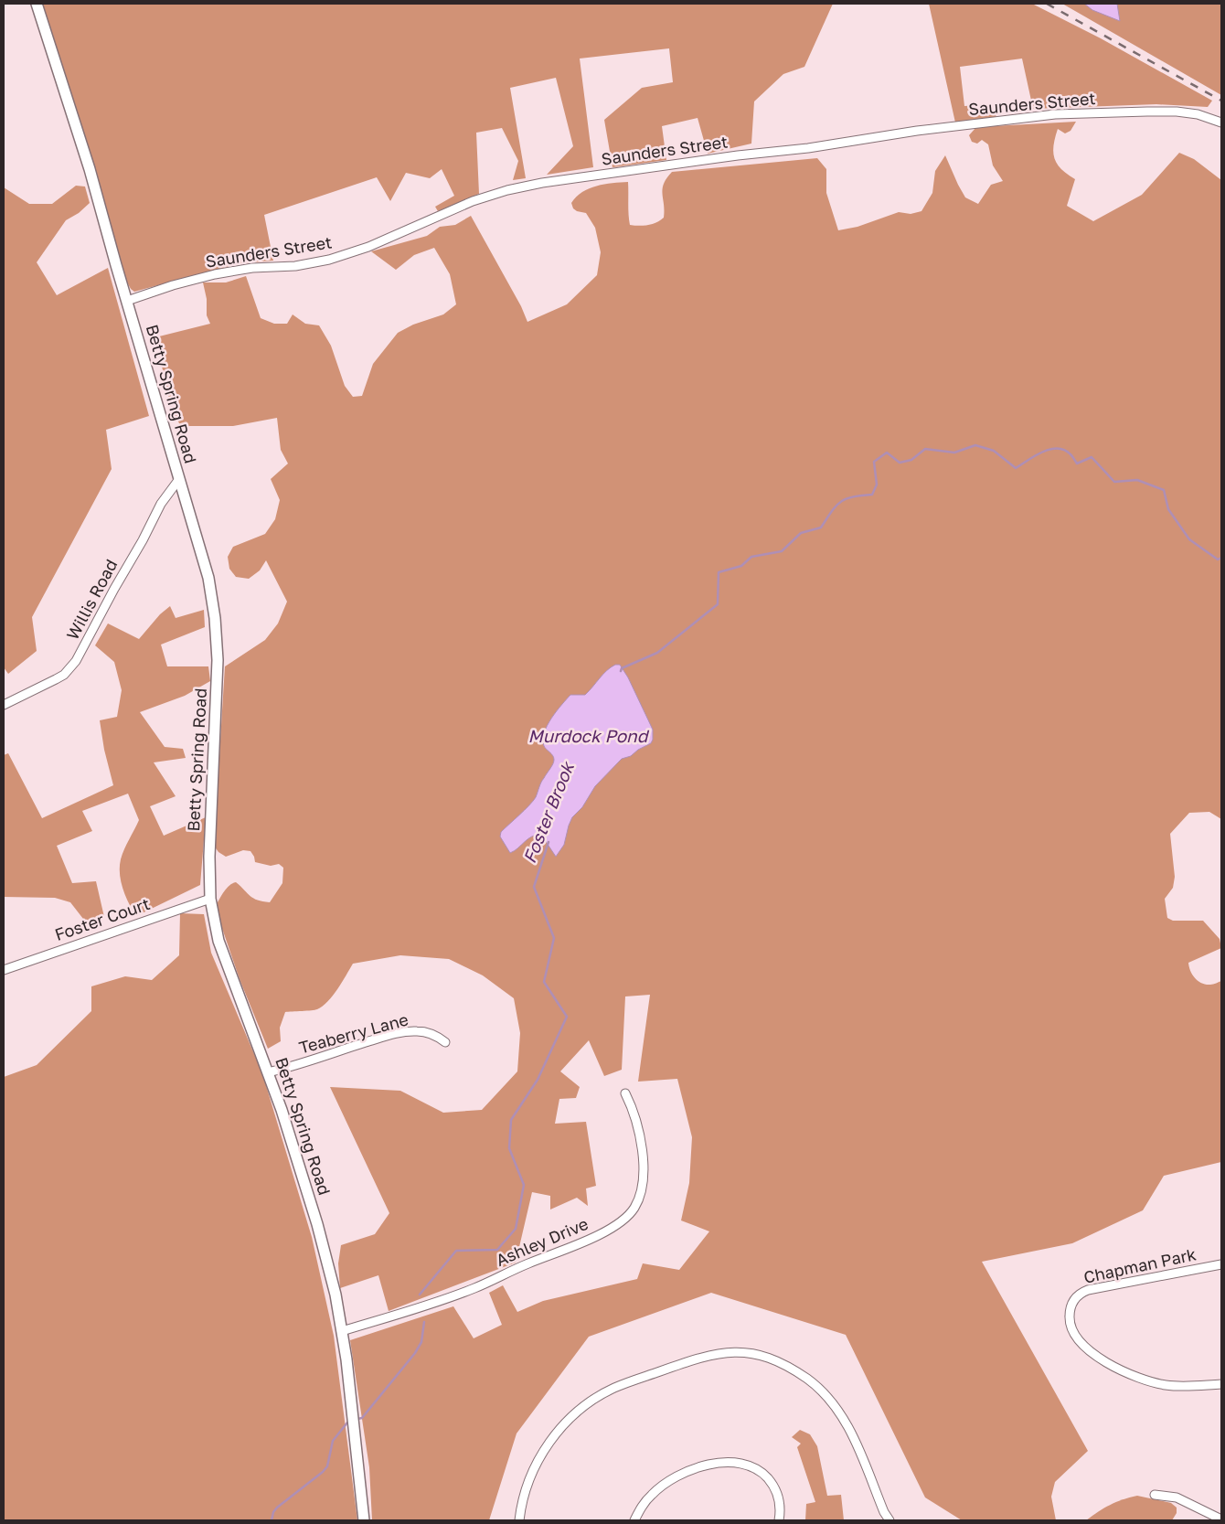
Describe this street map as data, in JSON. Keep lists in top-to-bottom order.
{
  "streets": {
    "street": [
      "Saunders Street",
      "Betty Spring Road",
      "Willis Road",
      "Foster Court",
      "Teaberry Lane",
      "Ashley Drive",
      "Chapman Park"
    ]
  },
  "crossings": [
    ["Saunders Street", "Betty Spring Road"],
    ["Betty Spring Road", "Willis Road"],
    ["Betty Spring Road", "Foster Court"],
    ["Betty Spring Road", "Teaberry Lane"],
    ["Betty Spring Road", "Ashley Drive"]
  ],
  "water": ["Murdock Pond", "Foster Brook"]
}
